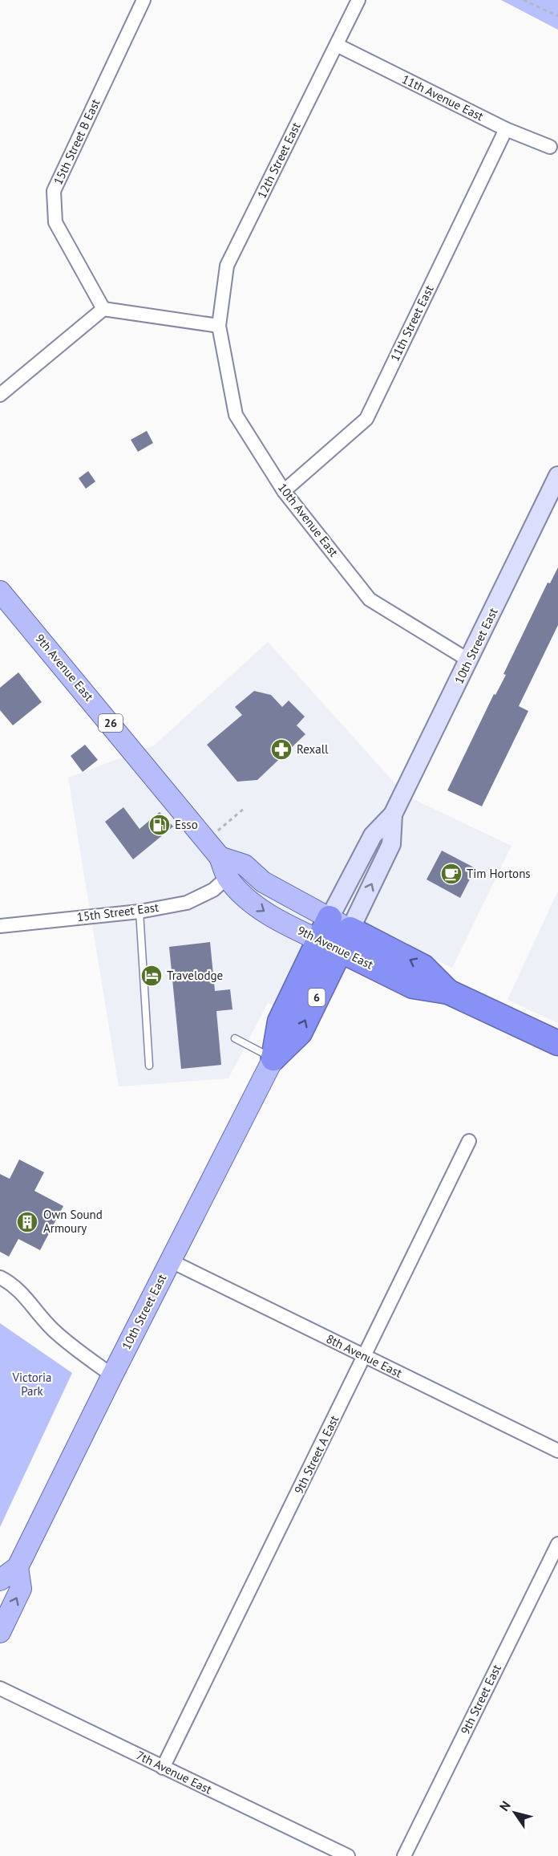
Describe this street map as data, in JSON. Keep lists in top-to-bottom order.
{
  "streets": {
    "highway": ["10th Street East", "9th Avenue East", "6"],
    "main road": ["26"],
    "street": [
      "11th Avenue East",
      "15th Street B East",
      "12th Street East",
      "11th Street East",
      "10th Avenue East",
      "15th Street East",
      "8th Avenue East",
      "9th Street A East",
      "9th Street East",
      "7th Avenue East"
    ]
  },
  "crossings": [
    ["11th Avenue East", "12th Street East"],
    ["11th Avenue East", "11th Street East"],
    ["12th Street East", "10th Avenue East"],
    ["11th Street East", "10th Avenue East"],
    ["10th Avenue East", "10th Street East"],
    ["10th Street East", "9th Avenue East"],
    ["10th Street East", "8th Avenue East"],
    ["9th Avenue East", "15th Street East"],
    ["8th Avenue East", "9th Street A East"],
    ["9th Street A East", "7th Avenue East"]
  ],
  "parks": ["Victoria Park"],
  "places": {
    "pharmacy": ["Rexall"],
    "fuel station": ["Esso"],
    "cafe": ["Tim Hortons"],
    "hotel": ["Travelodge"],
    "building": ["Own Sound Armoury"]
  },
  "north": "top left"
}
